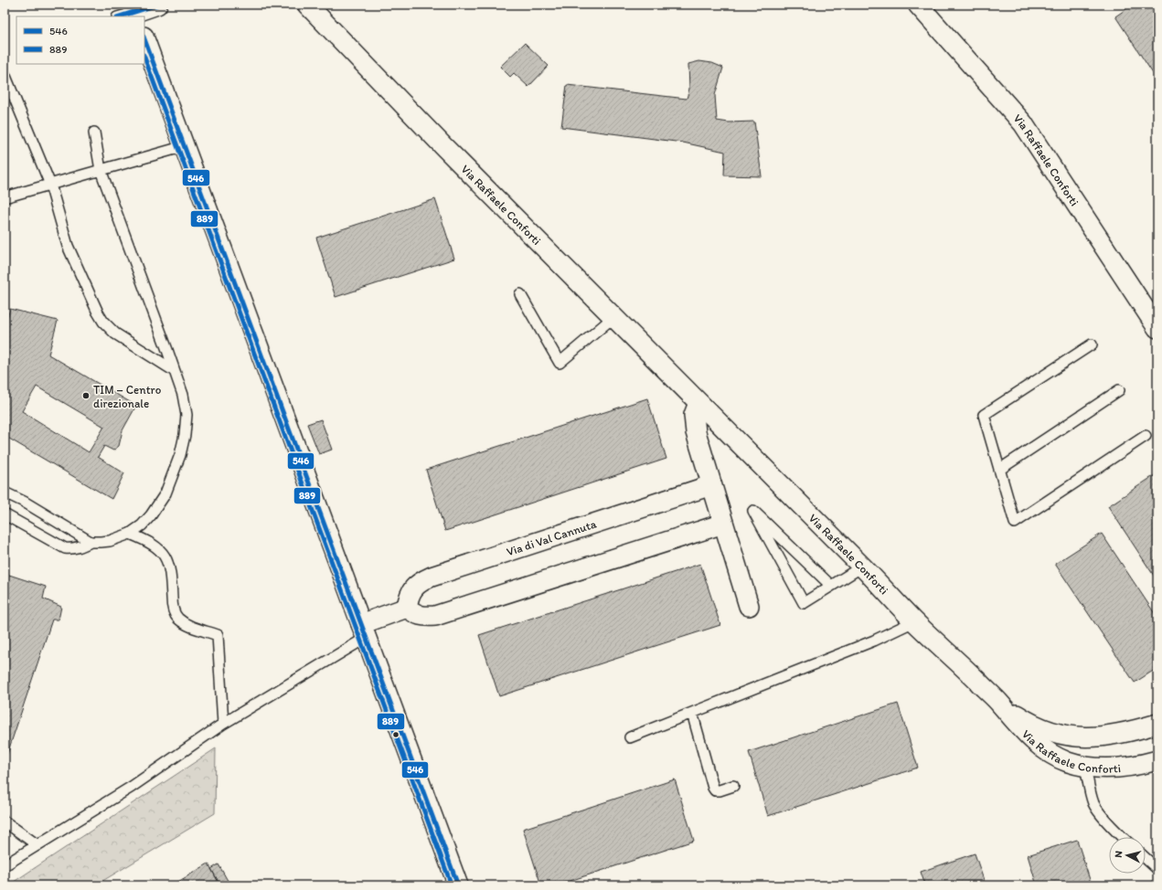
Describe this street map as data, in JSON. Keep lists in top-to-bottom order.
{
  "streets": {
    "street": ["Via Raffaele Conforti", "Via di Val Cannuta"]
  },
  "places": ["TIM – Centro direzionale"],
  "lines": ["transit line 546", "transit line 889"],
  "legend": ["546", "889"],
  "north": "left"
}
